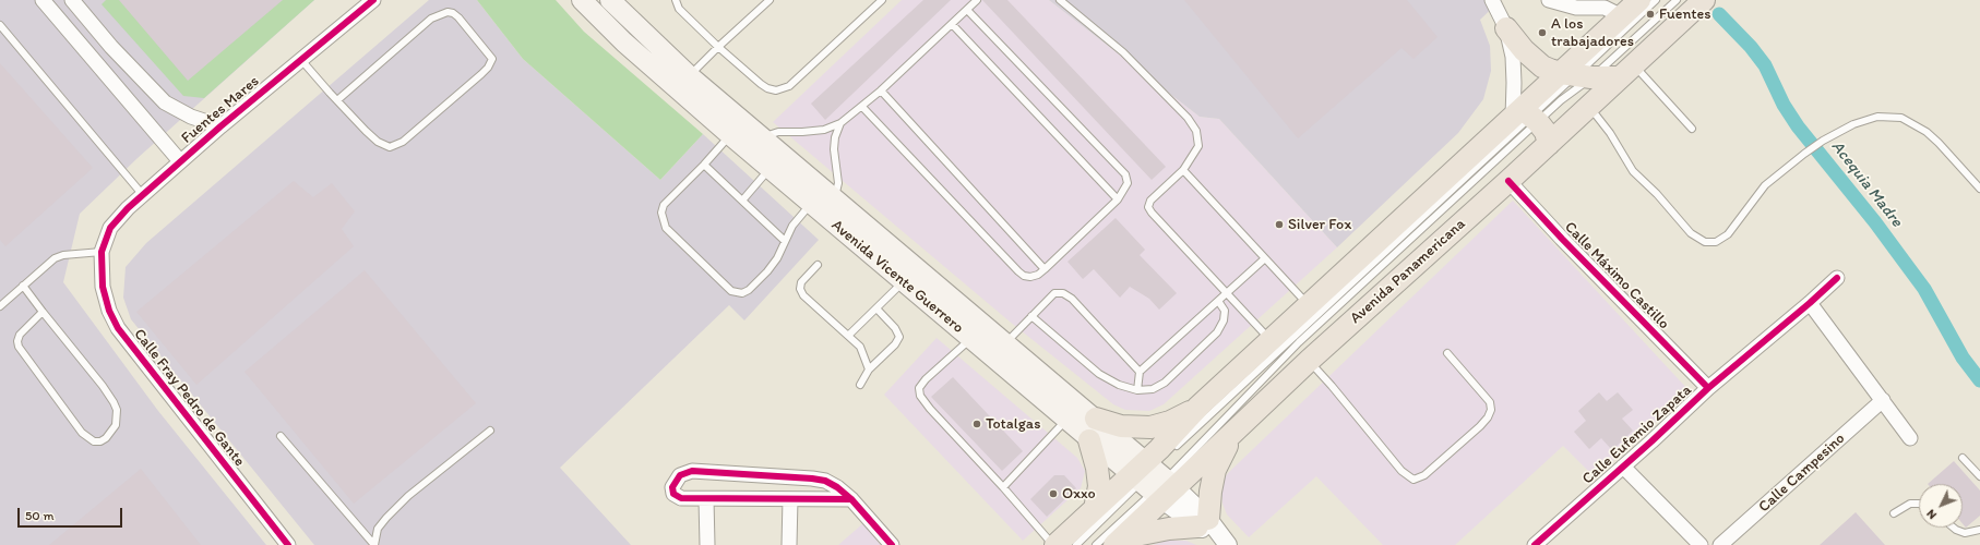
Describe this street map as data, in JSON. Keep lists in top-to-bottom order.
{
  "streets": {
    "main road": ["Avenida Panamericana", "Avenida Vicente Guerrero"],
    "street": [
      "Fuentes Mares",
      "Calle Máximo Castillo",
      "Calle Fray Pedro de Gante",
      "Calle Eufemio Zapata",
      "Calle Campesino"
    ]
  },
  "crossings": [
    ["Fuentes Mares", "Calle Fray Pedro de Gante"],
    ["Avenida Panamericana", "Calle Máximo Castillo"],
    ["Avenida Panamericana", "Avenida Vicente Guerrero"],
    ["Calle Máximo Castillo", "Calle Eufemio Zapata"]
  ],
  "water": ["Acequia Madre"],
  "places": [
    "Fuentes",
    "A los trabajadores",
    "Silver Fox",
    "Totalgas",
    "Oxxo"
  ],
  "scale_bar": "50 m",
  "north": "bottom left"
}
